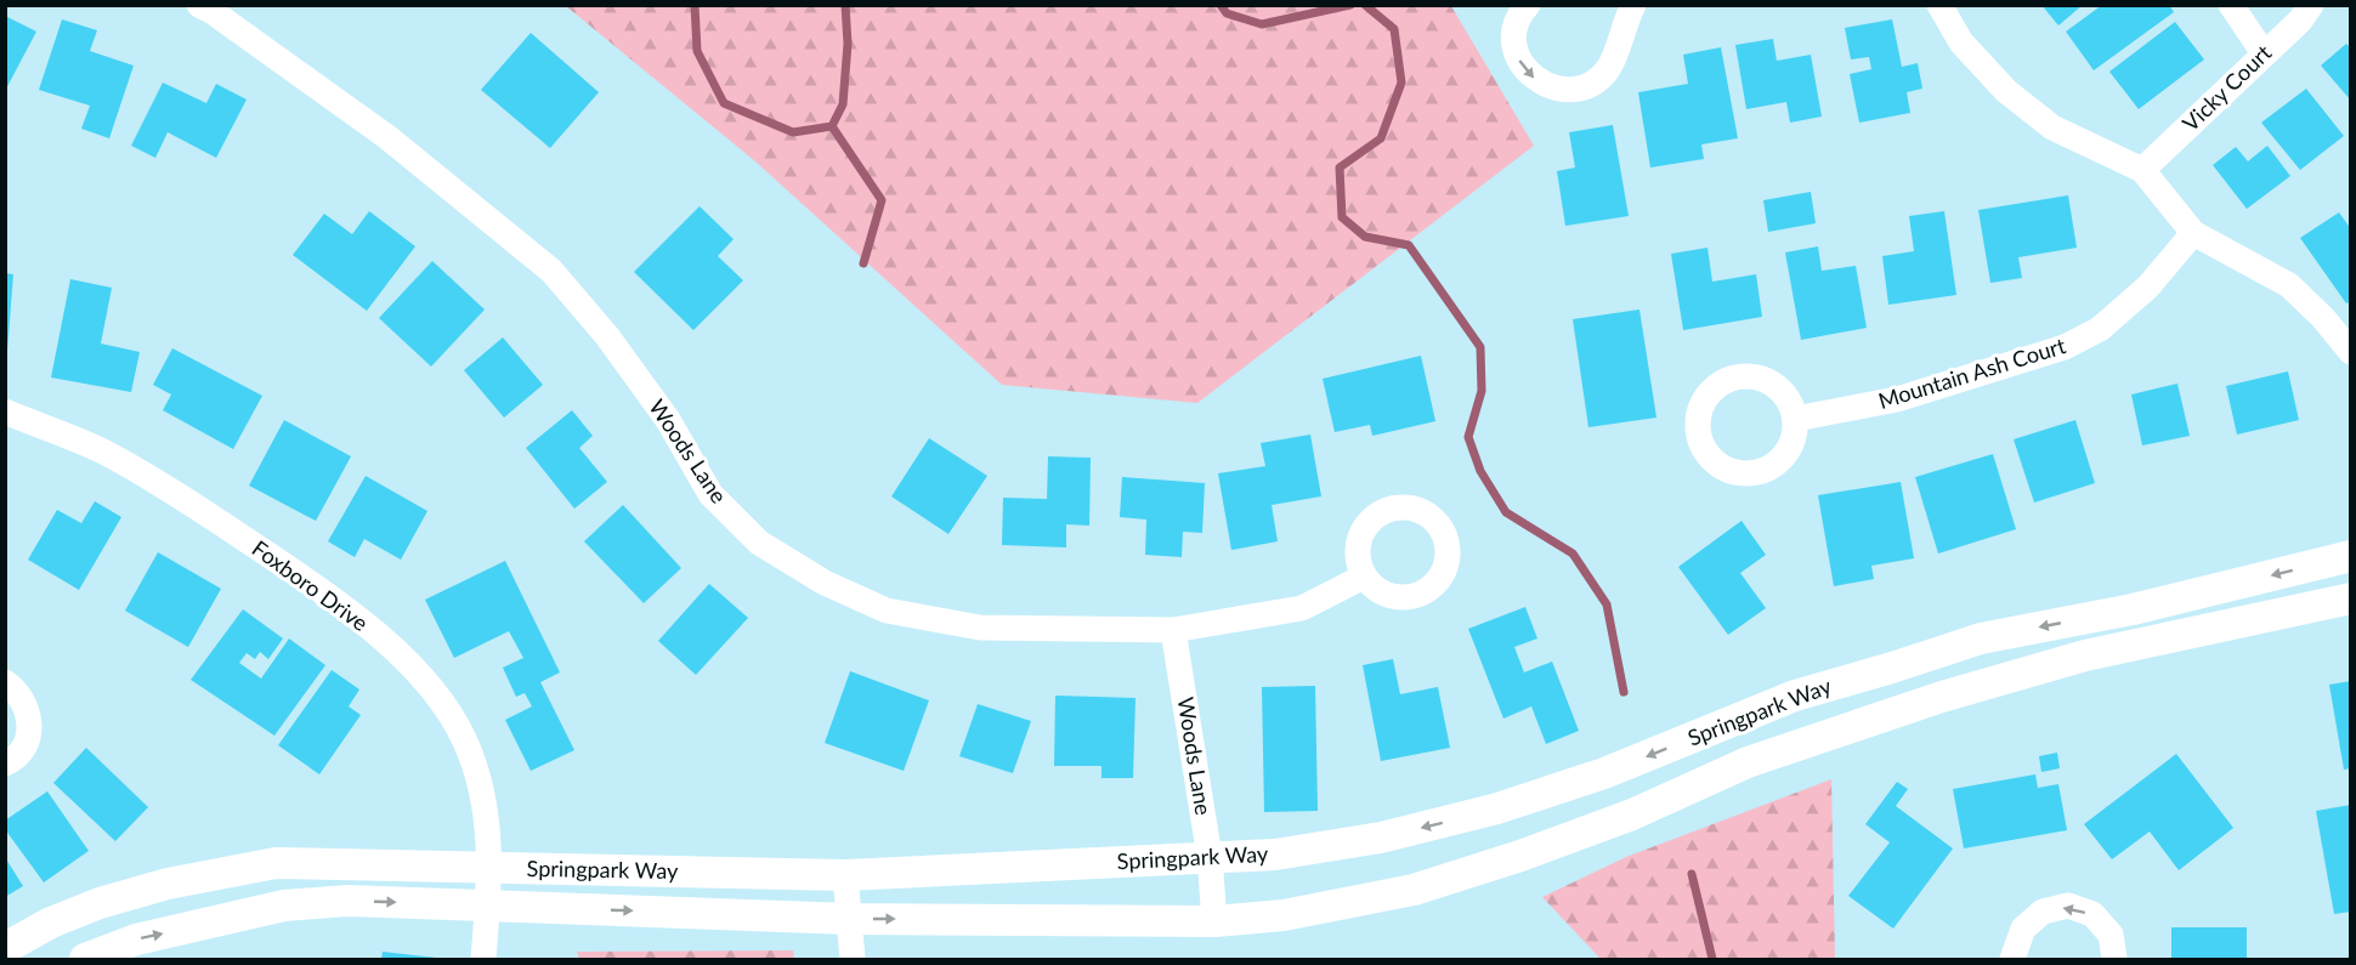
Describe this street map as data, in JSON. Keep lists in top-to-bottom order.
{
  "streets": {
    "street": [
      "Vicky Court",
      "Mountain Ash Court",
      "Woods Lane",
      "Foxboro Drive",
      "Springpark Way"
    ]
  },
  "crossings": [
    ["Woods Lane", "Springpark Way"],
    ["Foxboro Drive", "Springpark Way"]
  ]
}
